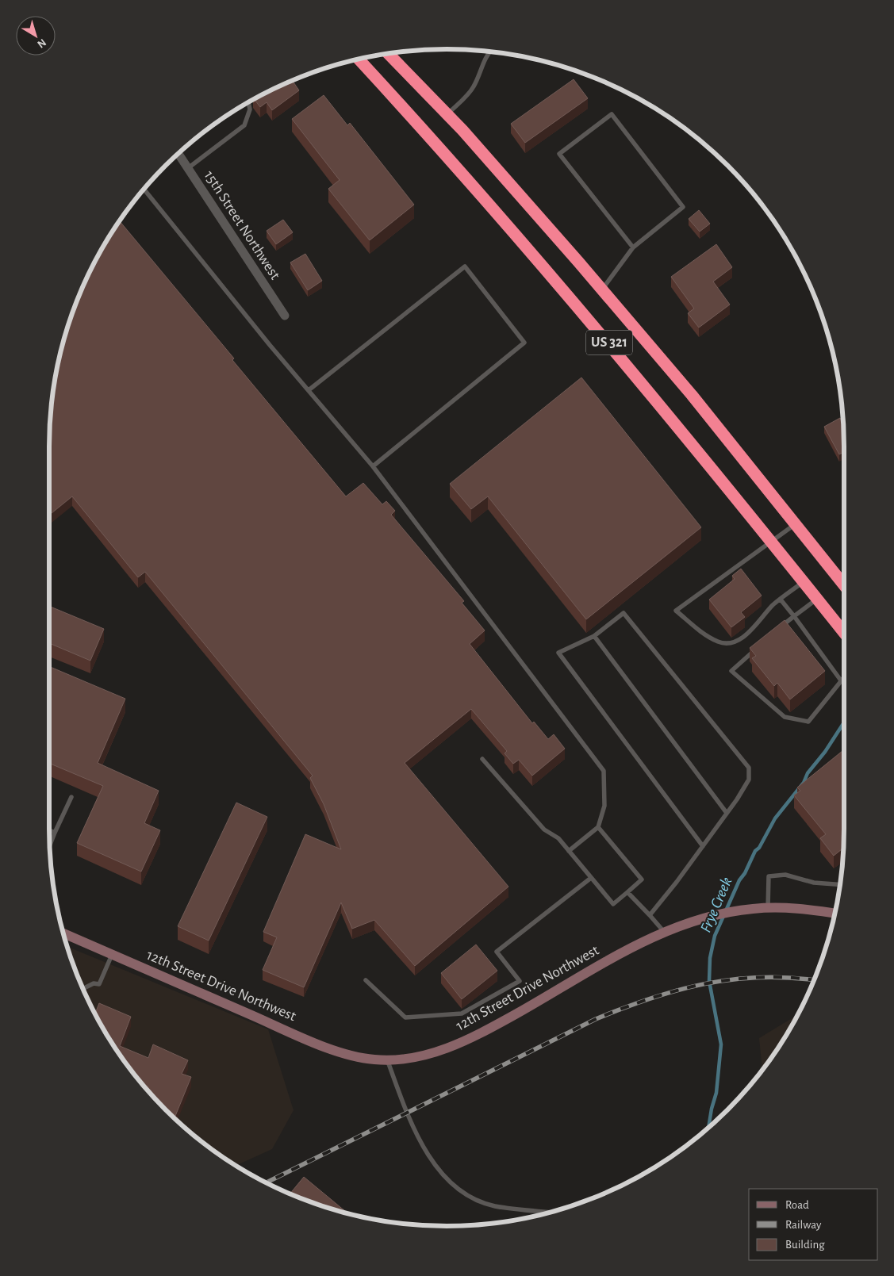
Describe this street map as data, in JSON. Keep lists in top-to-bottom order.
{
  "streets": {
    "highway": ["US 321"],
    "street": ["15th Street Northwest", "12th Street Drive Northwest"]
  },
  "water": ["Frye Creek"],
  "legend": ["Road", "Railway", "Building"],
  "north": "bottom right"
}
